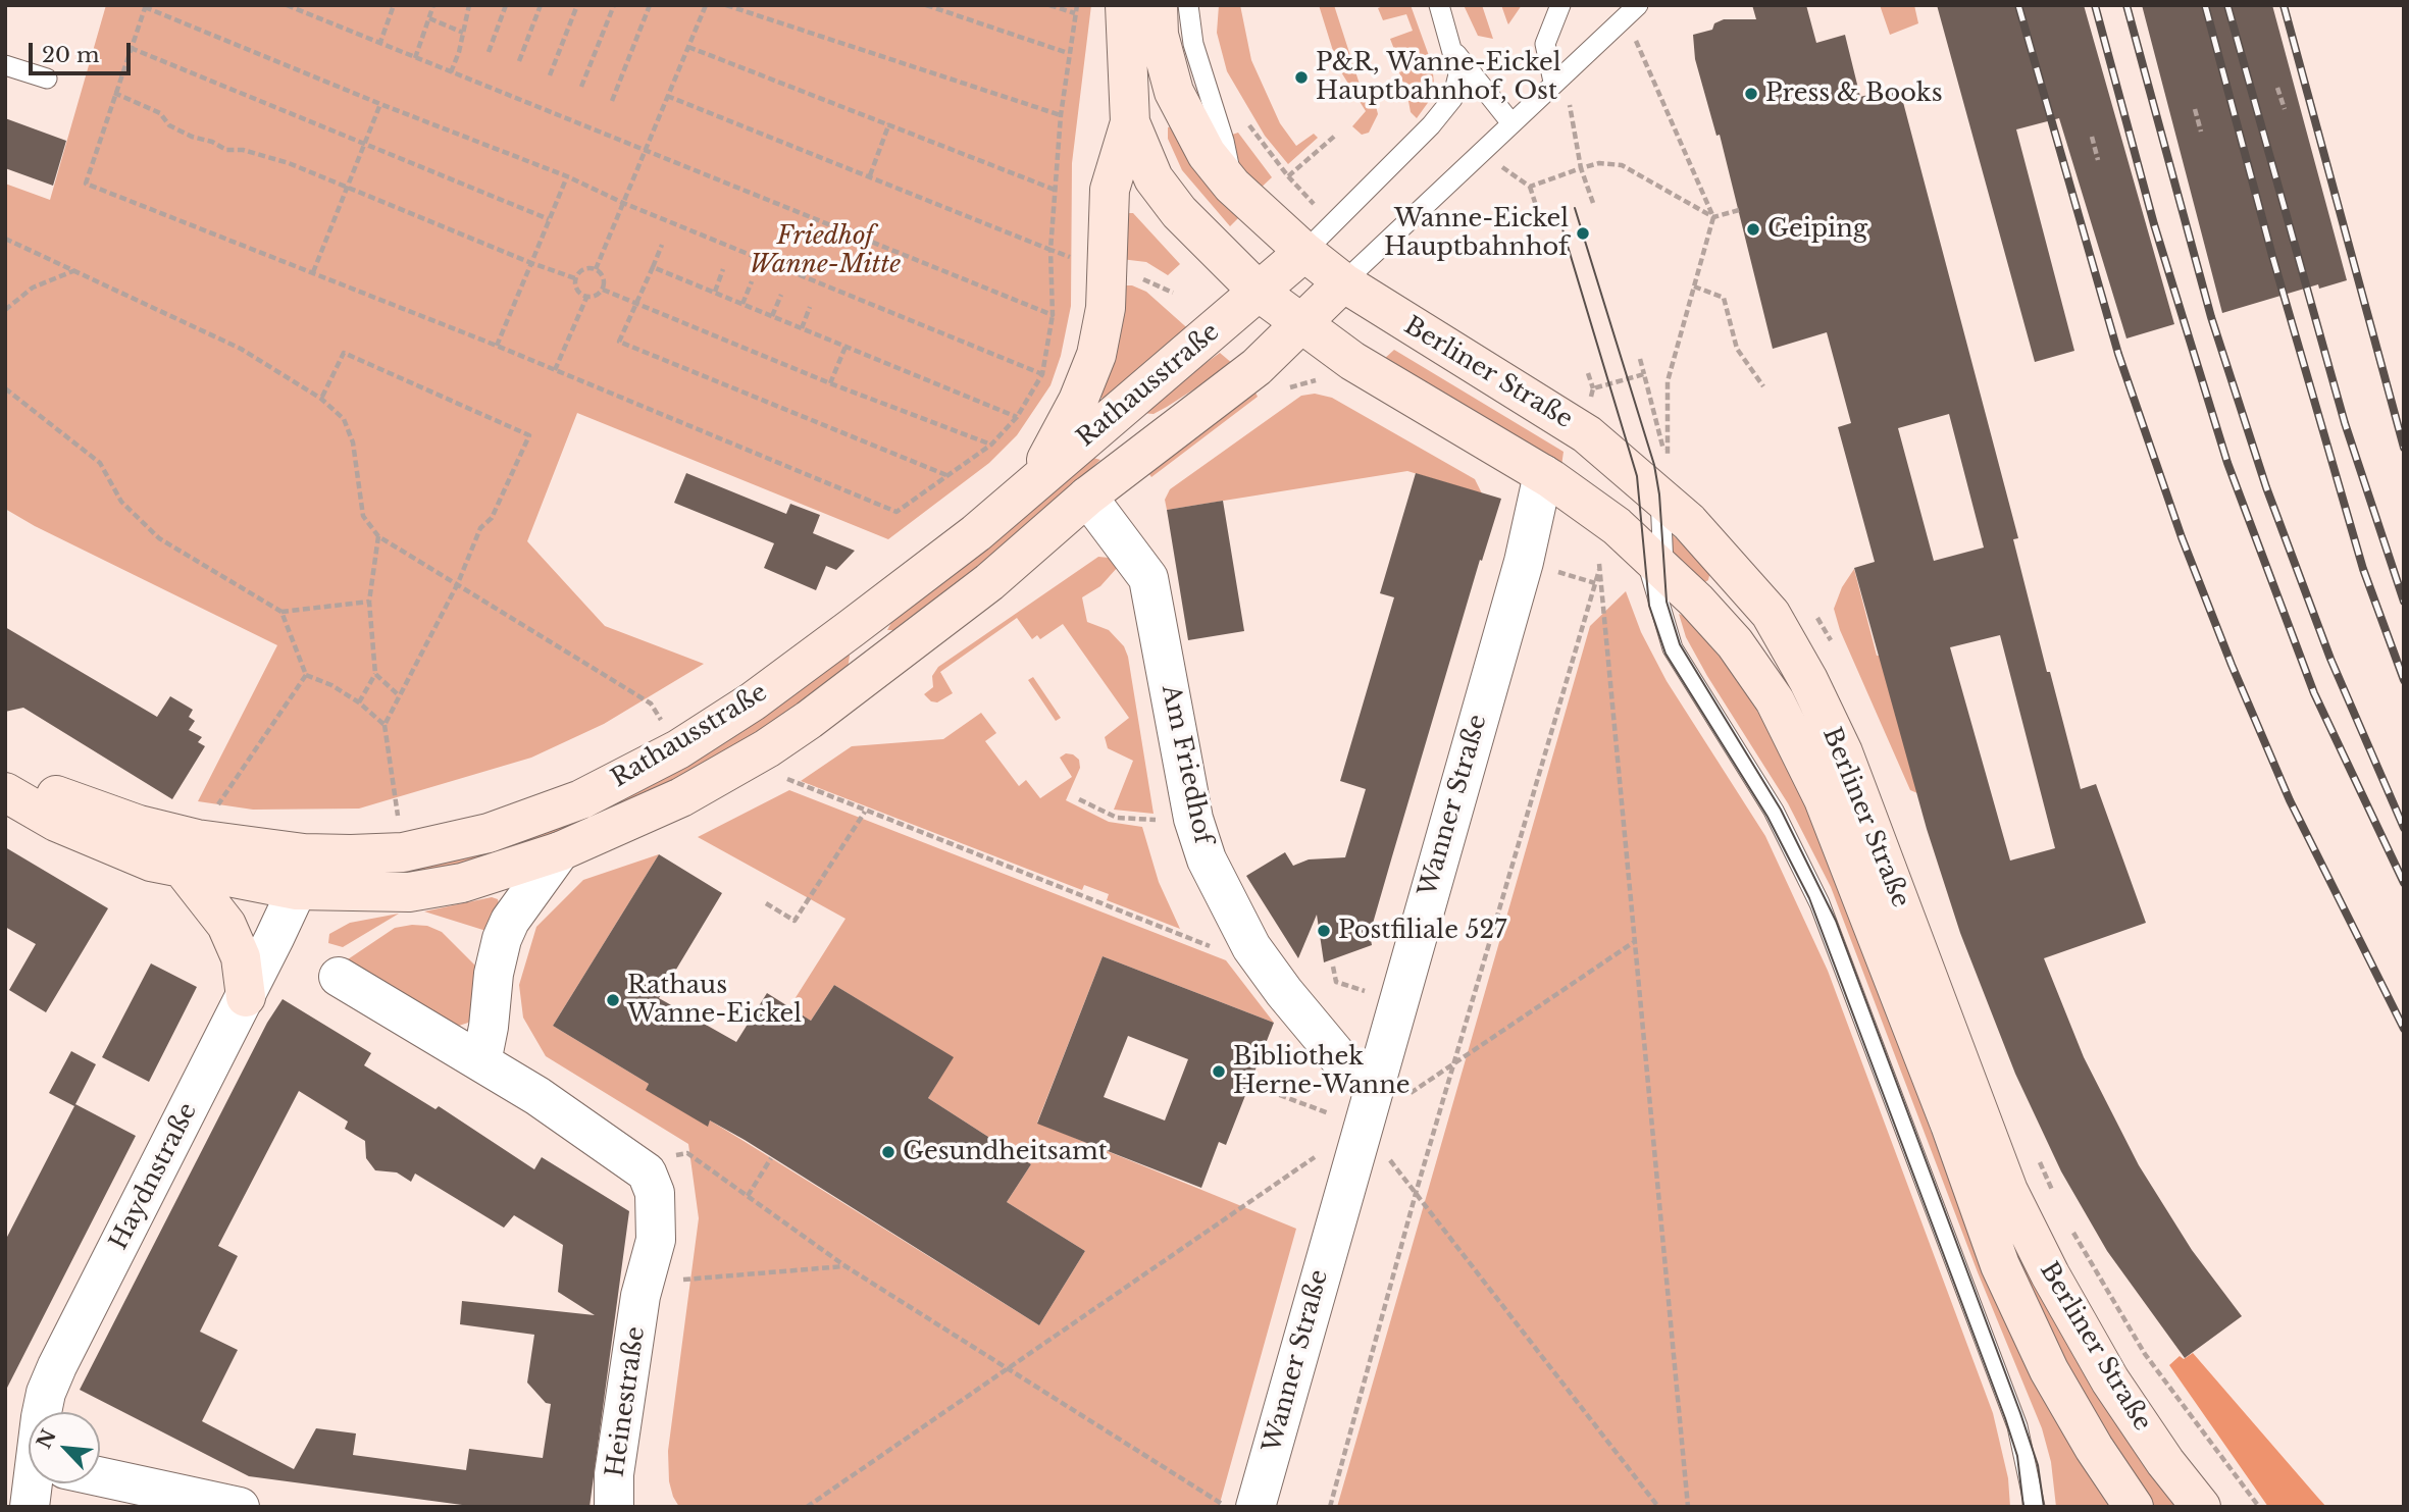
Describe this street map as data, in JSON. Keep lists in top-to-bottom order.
{
  "streets": {
    "main road": ["Berliner Straße", "Rathausstraße"],
    "street": [
      "Am Friedhof",
      "Wanner Straße",
      "Haydnstraße",
      "Heinestraße"
    ]
  },
  "crossings": [
    ["Berliner Straße", "Rathausstraße"],
    ["Berliner Straße", "Wanner Straße"],
    ["Rathausstraße", "Am Friedhof"],
    ["Rathausstraße", "Haydnstraße"],
    ["Am Friedhof", "Wanner Straße"]
  ],
  "parks": ["Friedhof Wanne-Mitte"],
  "places": [
    "P&R, Wanne-Eickel Hauptbahnhof, Ost",
    "Press & Books",
    "Geiping",
    "Wanne-Eickel Hauptbahnhof",
    "Postfiliale 527",
    "Rathaus Wanne-Eickel",
    "Bibliothek Herne-Wanne",
    "Gesundheitsamt"
  ],
  "scale_bar": "20 m",
  "north": "top left"
}
